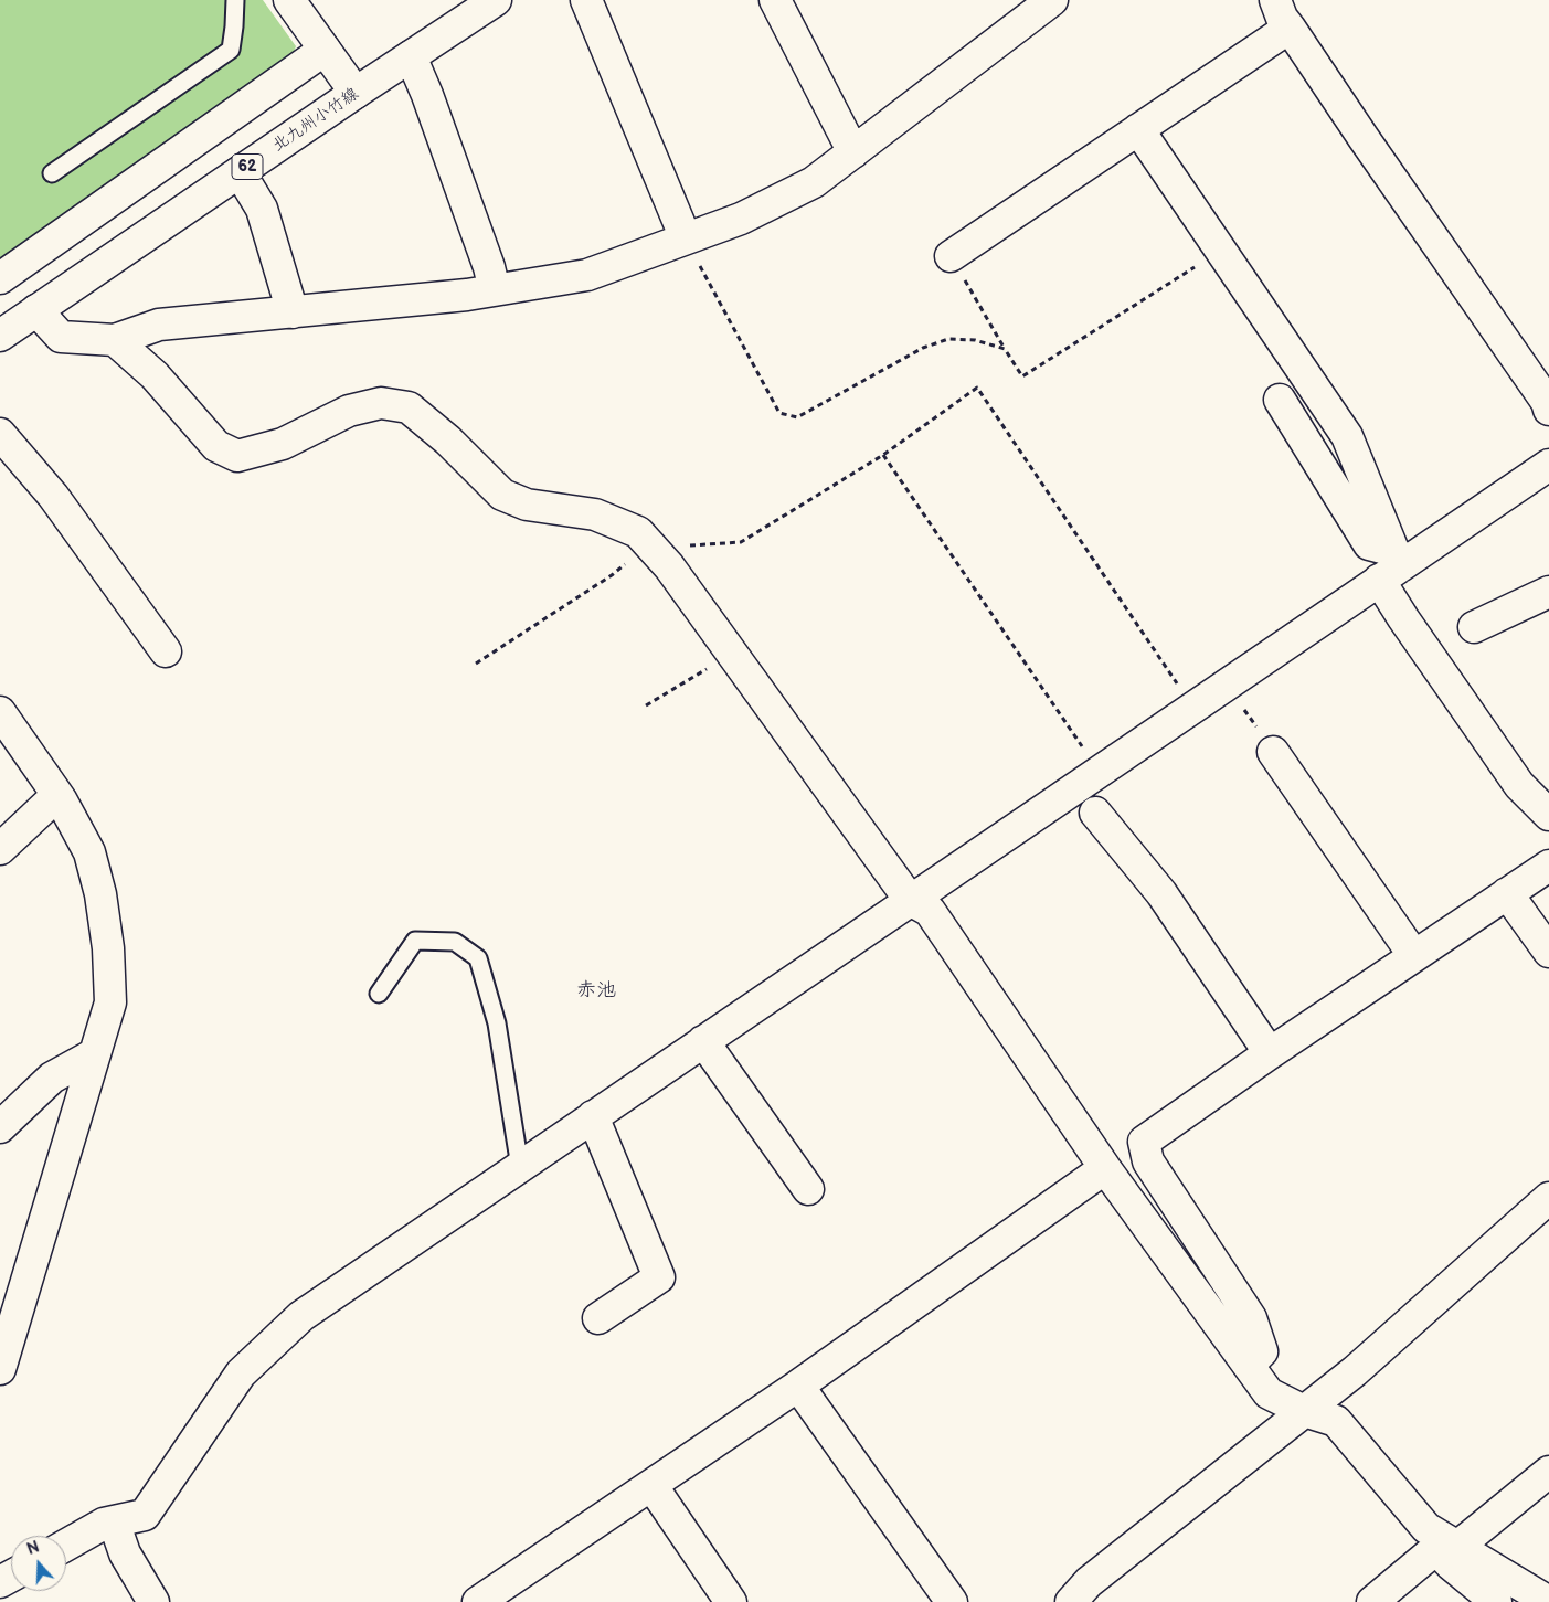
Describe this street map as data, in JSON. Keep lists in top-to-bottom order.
{
  "streets": {
    "street": ["北九州小竹線", "62"]
  },
  "districts": ["赤池"],
  "north": "top"
}
